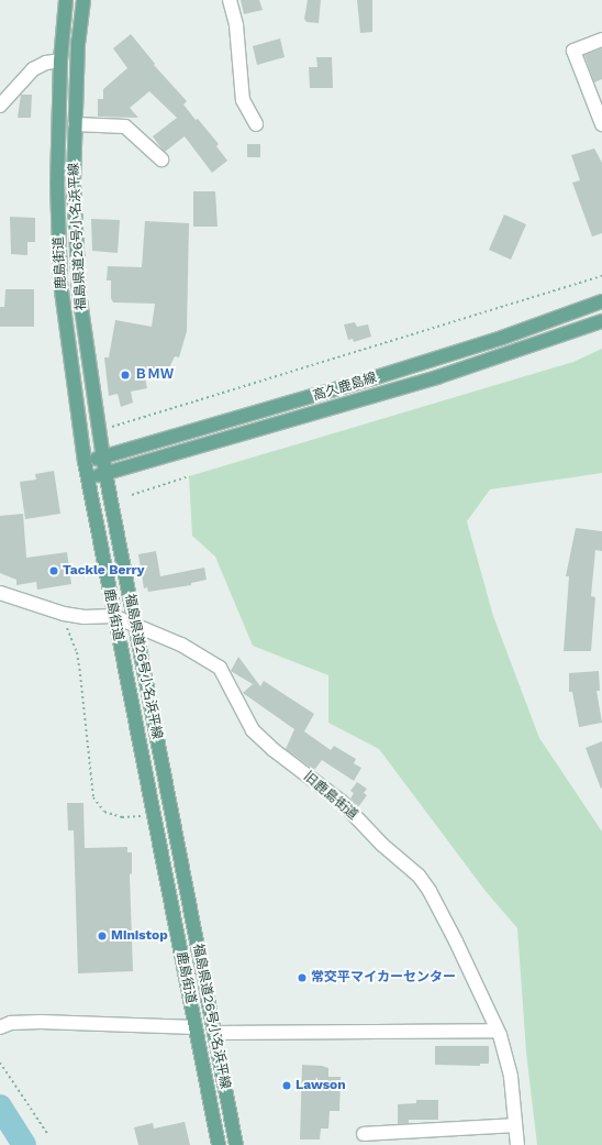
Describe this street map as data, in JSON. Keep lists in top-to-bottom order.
{
  "streets": {
    "main road": ["福島県道26号小名浜平線", "鹿島街道", "高久鹿島線"],
    "street": ["旧鹿島街道"]
  },
  "crossings": [
    ["福島県道26号小名浜平線", "高久鹿島線"],
    ["福島県道26号小名浜平線", "旧鹿島街道"],
    ["鹿島街道", "高久鹿島線"],
    ["鹿島街道", "旧鹿島街道"]
  ],
  "places": [
    "ＢＭＷ",
    "Tackle Berry",
    "Ministop",
    "常交平マイカーセンター",
    "Lawson"
  ]
}
